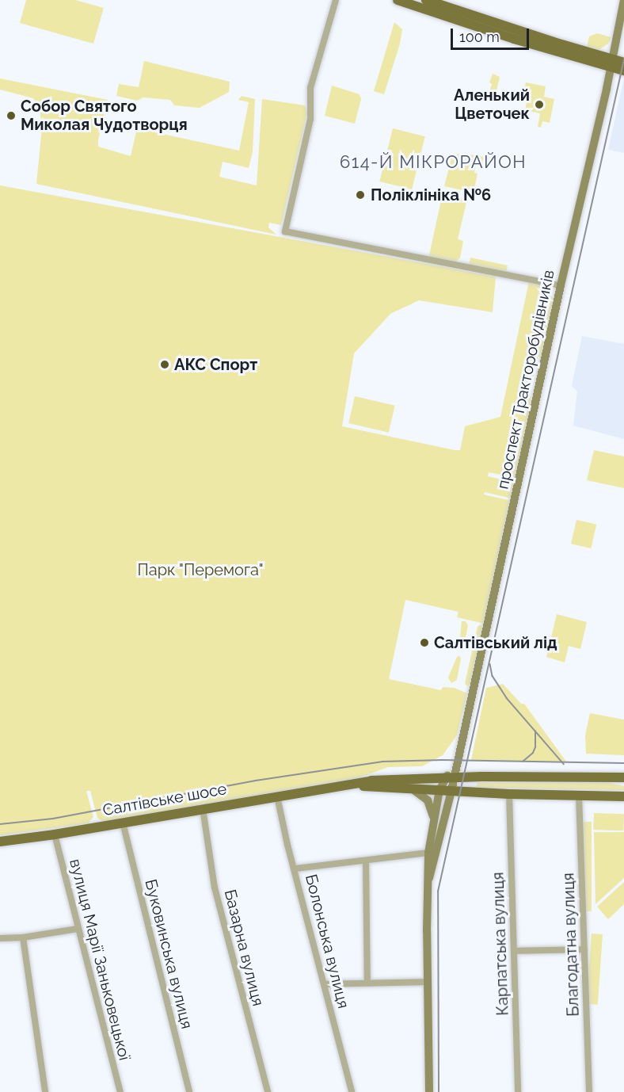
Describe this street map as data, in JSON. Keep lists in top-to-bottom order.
{
  "streets": {
    "main road": ["проспект Тракторобудівників", "Салтівське шосе"],
    "street": [
      "Болонська вулиця",
      "Карпатська вулиця",
      "Благодатна вулиця",
      "Базарна вулиця",
      "Буковинська вулиця",
      "вулиця Марії Заньковецької"
    ]
  },
  "crossings": [
    ["проспект Тракторобудівників", "Салтівське шосе"],
    ["Салтівське шосе", "Болонська вулиця"],
    ["Салтівське шосе", "Карпатська вулиця"],
    ["Салтівське шосе", "Благодатна вулиця"],
    ["Салтівське шосе", "Базарна вулиця"],
    ["Салтівське шосе", "Буковинська вулиця"],
    ["Салтівське шосе", "вулиця Марії Заньковецької"]
  ],
  "districts": ["614-Й МІКРОРАЙОН"],
  "parks": ["Парк \"Перемога\""],
  "places": [
    "Аленький Цветочек",
    "Собор Святого Миколая Чудотворця",
    "Поліклініка №6",
    "АКС Спорт",
    "Салтівський лід"
  ],
  "scale_bar": "100 m"
}
